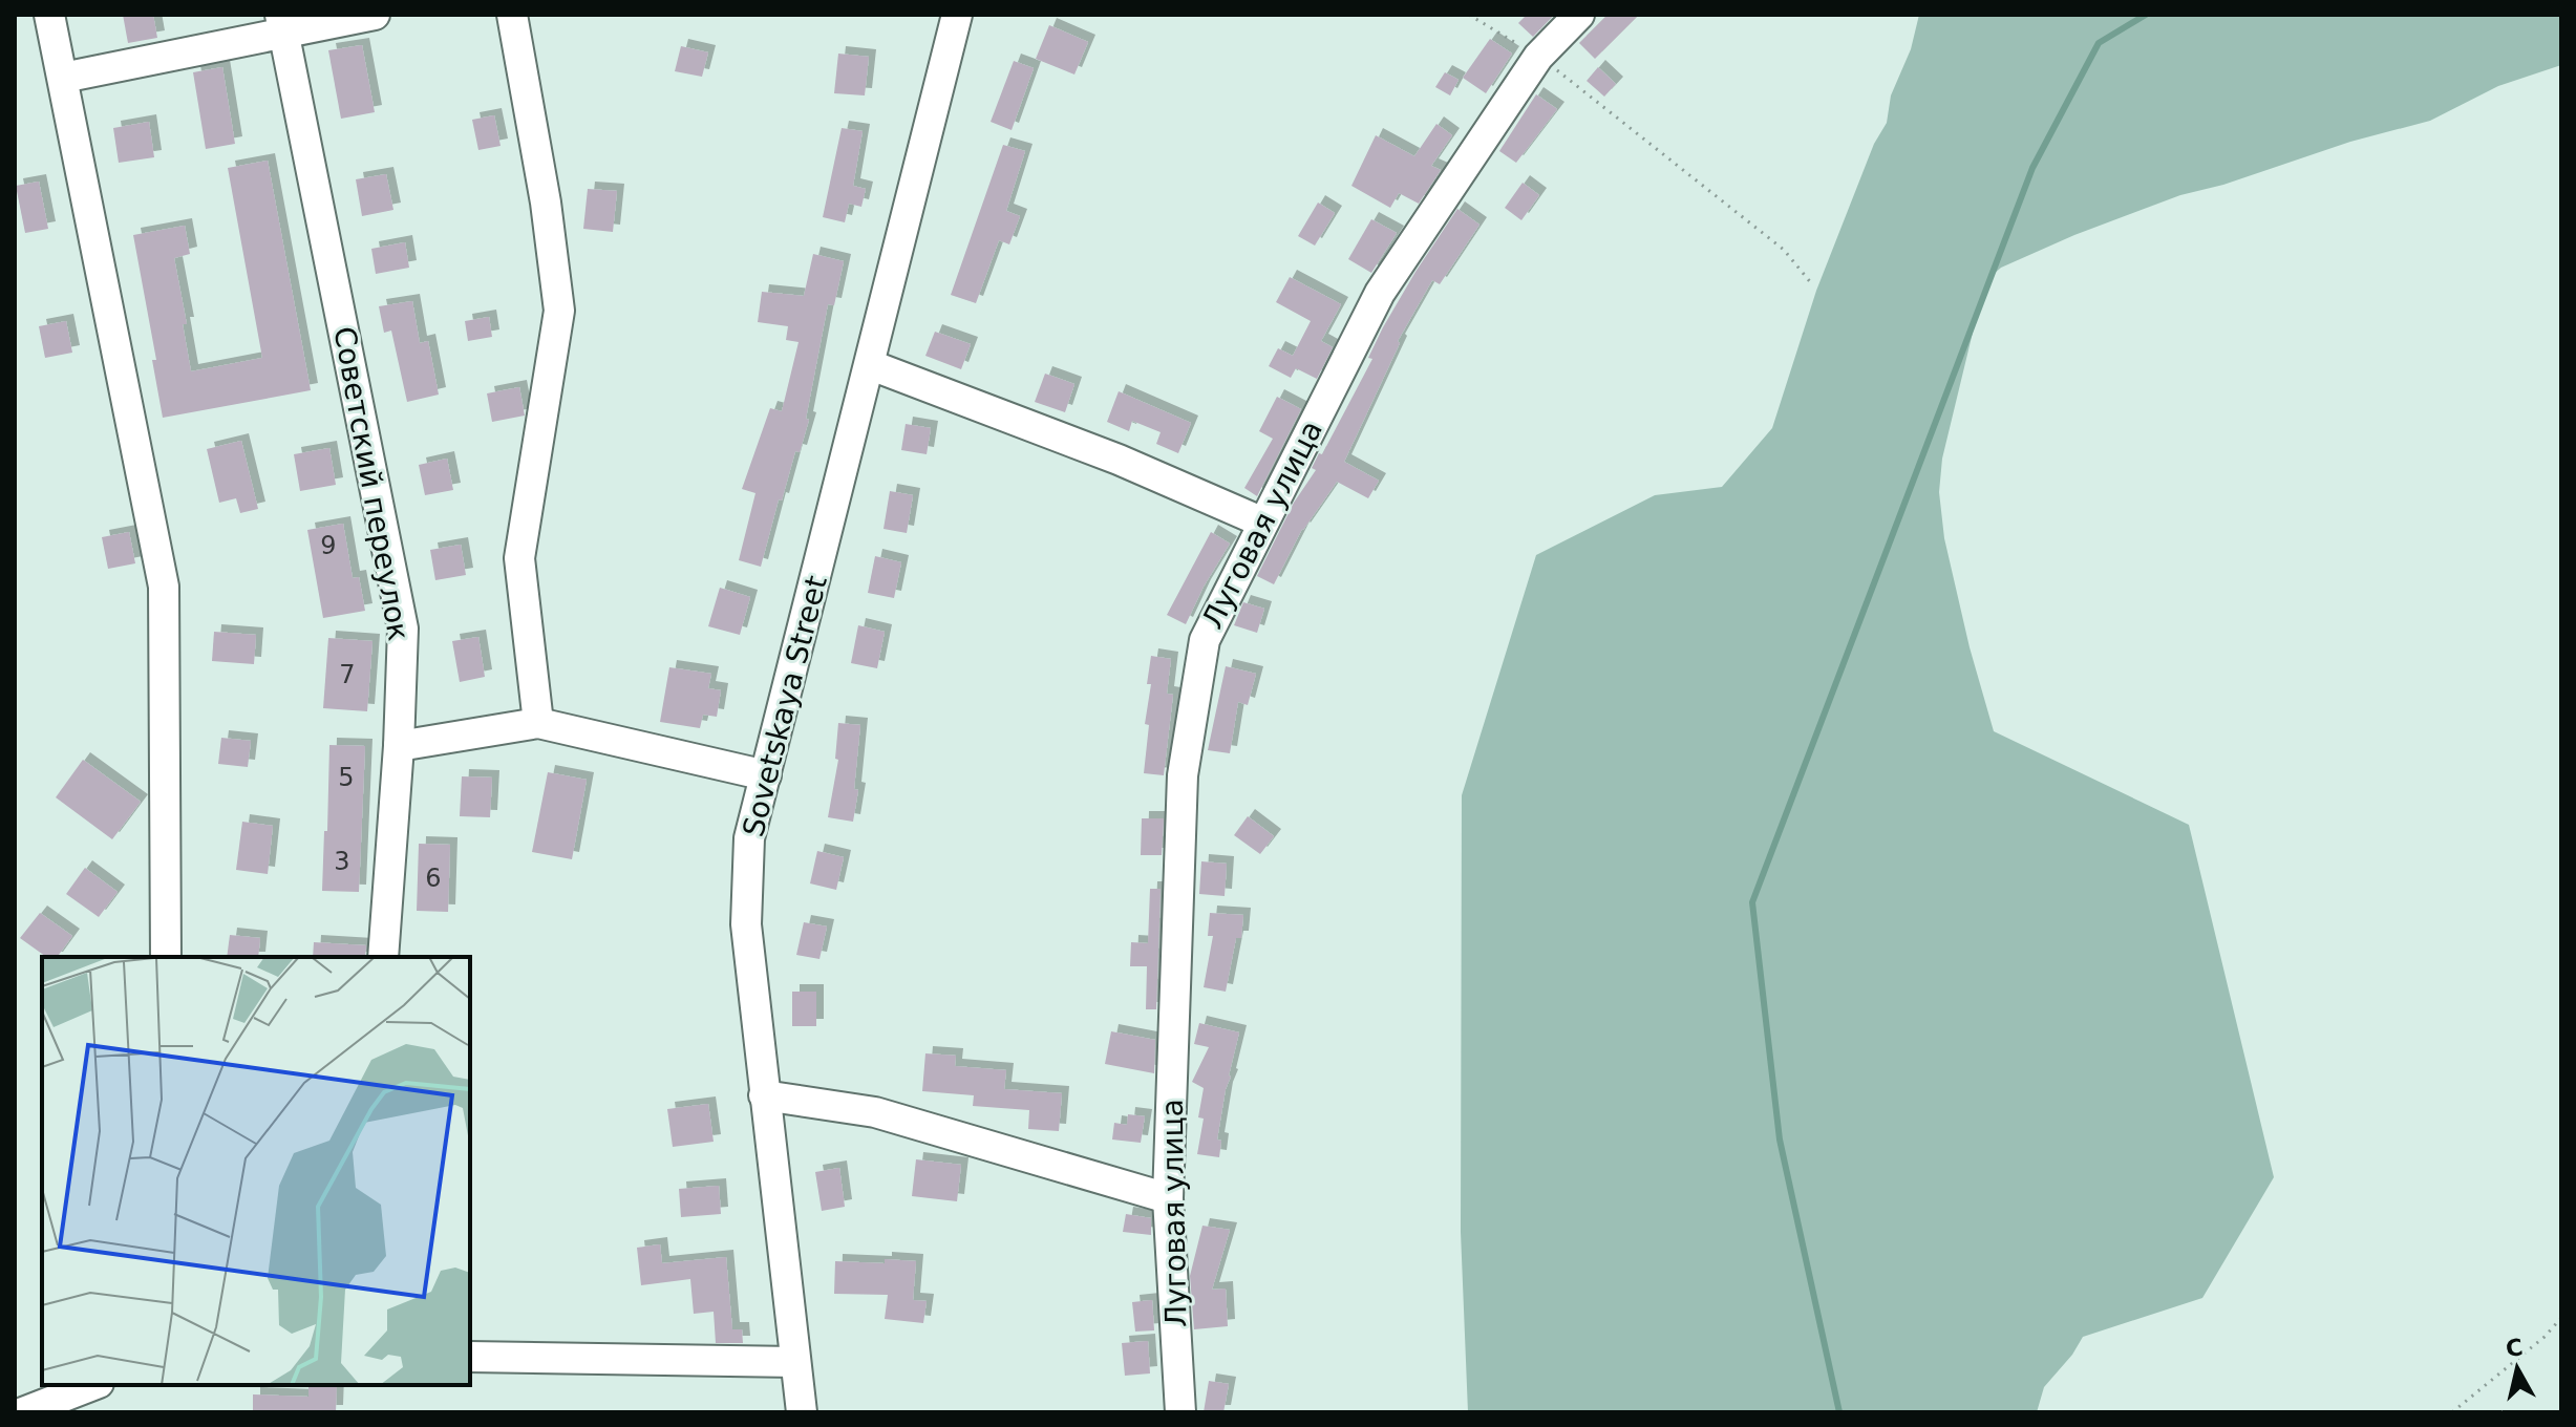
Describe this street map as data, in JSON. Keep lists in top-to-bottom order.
{
  "streets": {
    "street": ["Советский переулок", "Луговая улица", "Sovetskaya Street"]
  },
  "house_numbers": [
    "9",
    "7",
    "5",
    "3",
    "6"
  ],
  "north": "top"
}
